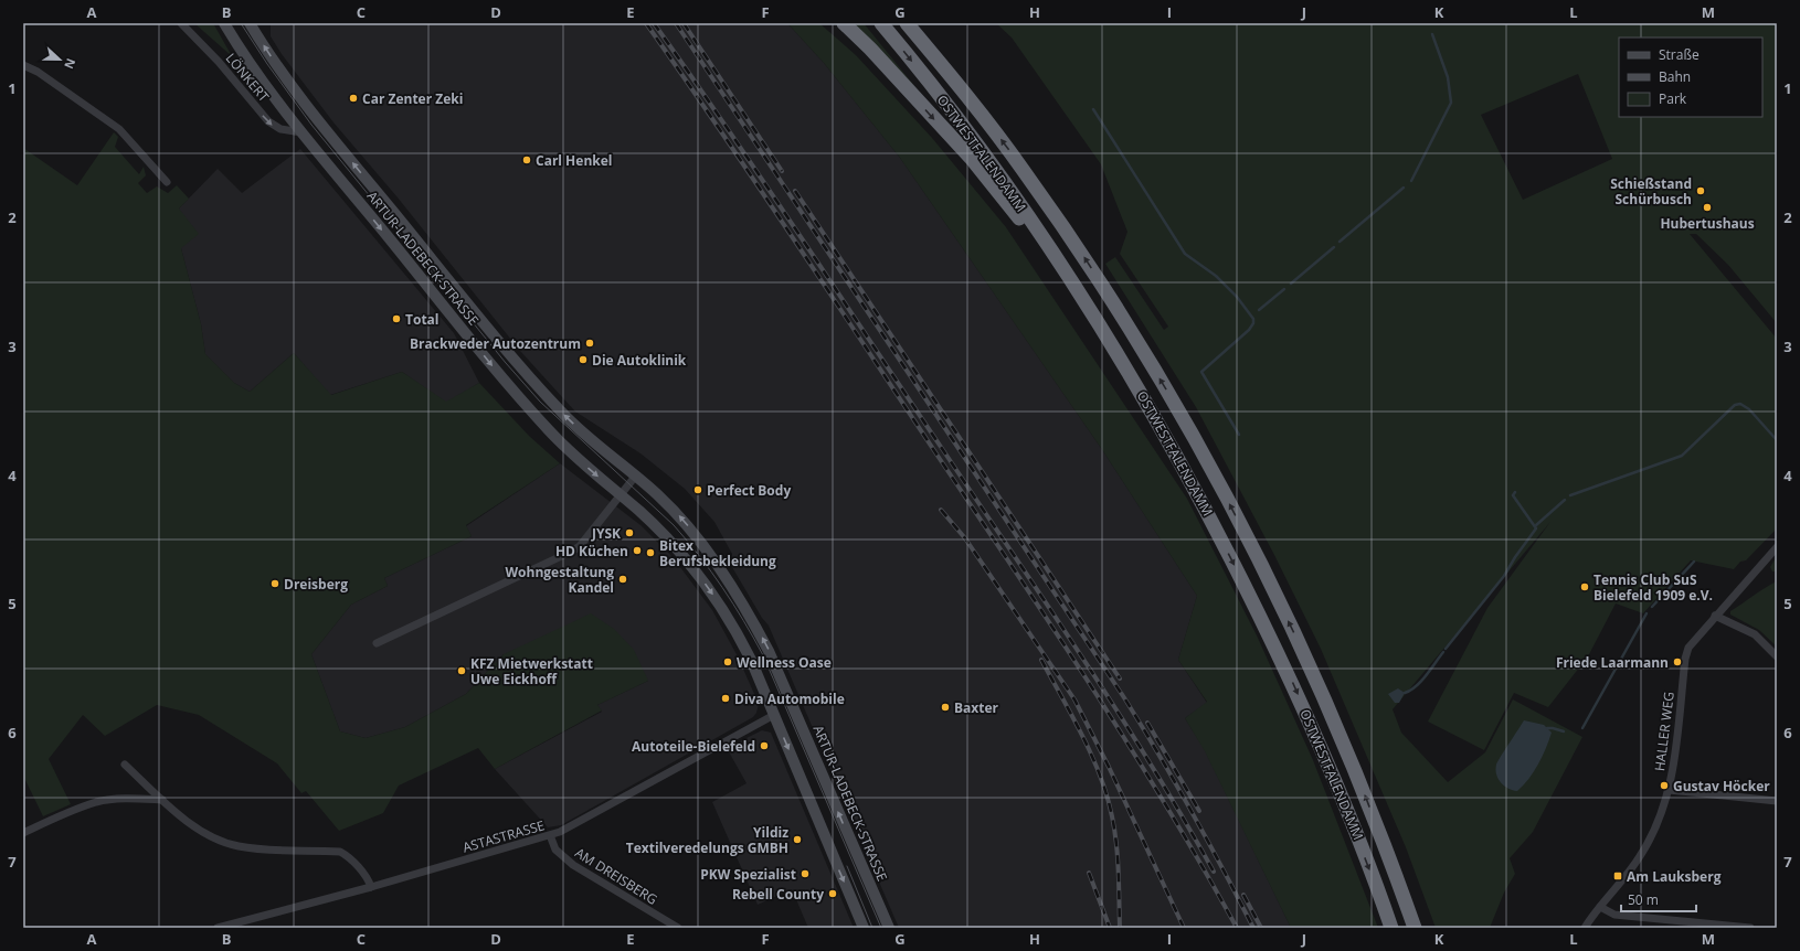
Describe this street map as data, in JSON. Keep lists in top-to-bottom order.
{
  "streets": {
    "highway": ["OSTWESTFALENDAMM"],
    "street": [
      "LÖNKERT",
      "ARTUR-LADEBECK-STRASSE",
      "HALLER WEG",
      "ASTASTRASSE",
      "AM DREISBERG"
    ]
  },
  "crossings": [
    ["LÖNKERT", "ARTUR-LADEBECK-STRASSE"],
    ["ARTUR-LADEBECK-STRASSE", "ASTASTRASSE"],
    ["ASTASTRASSE", "AM DREISBERG"]
  ],
  "one_way": ["LÖNKERT"],
  "places": {
    "other": [
      "Car Zenter Zeki",
      "Carl Henkel",
      "Schießstand Schürbusch",
      "Hubertushaus",
      "Total",
      "Brackweder Autozentrum",
      "Die Autoklinik",
      "Perfect Body",
      "JYSK",
      "HD Küchen",
      "Bitex Berufsbekleidung",
      "Wohngestaltung Kandel",
      "Dreisberg",
      "Tennis Club SuS Bielefeld 1909 e.V.",
      "Wellness Oase",
      "Friede Laarmann",
      "KFZ Mietwerkstatt Uwe Eickhoff",
      "Diva Automobile",
      "Baxter",
      "Autoteile-Bielefeld",
      "Gustav Höcker",
      "Yildiz Textilveredelungs GMBH",
      "PKW Spezialist",
      "Rebell County"
    ],
    "transit": ["Am Lauksberg"]
  },
  "legend": ["Straße", "Bahn", "Park"],
  "scale_bar": "50 m",
  "north": "right",
  "grid": {
    "columns": [
      "A",
      "B",
      "C",
      "D",
      "E",
      "F",
      "G",
      "H",
      "I",
      "J",
      "K",
      "L",
      "M"
    ],
    "rows": [
      "1",
      "2",
      "3",
      "4",
      "5",
      "6",
      "7"
    ]
  }
}
